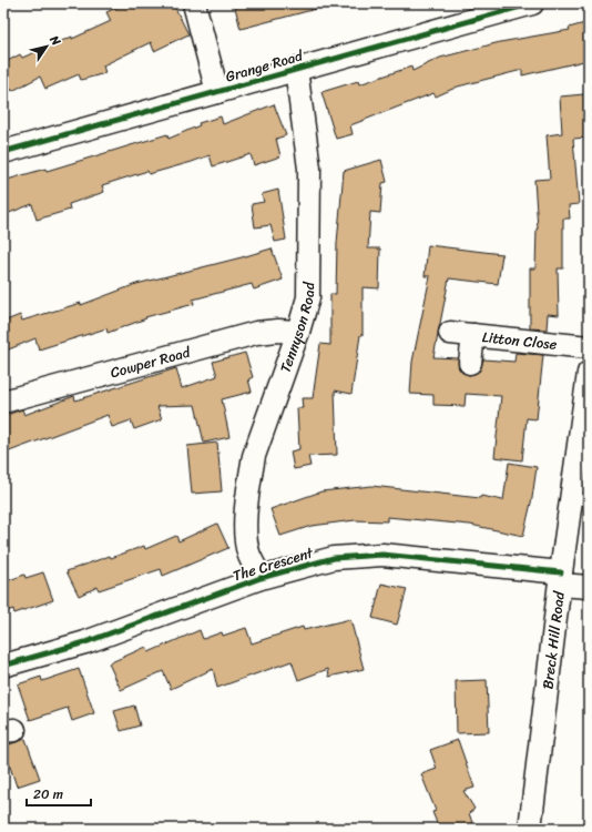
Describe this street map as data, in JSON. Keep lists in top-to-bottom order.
{
  "streets": {
    "street": [
      "Grange Road",
      "Tennyson Road",
      "Litton Close",
      "Cowper Road",
      "The Crescent",
      "Breck Hill Road"
    ]
  },
  "crossings": [
    ["Grange Road", "Tennyson Road"],
    ["Tennyson Road", "Cowper Road"],
    ["Tennyson Road", "The Crescent"],
    ["The Crescent", "Breck Hill Road"]
  ],
  "scale_bar": "20 m",
  "north": "top right"
}
